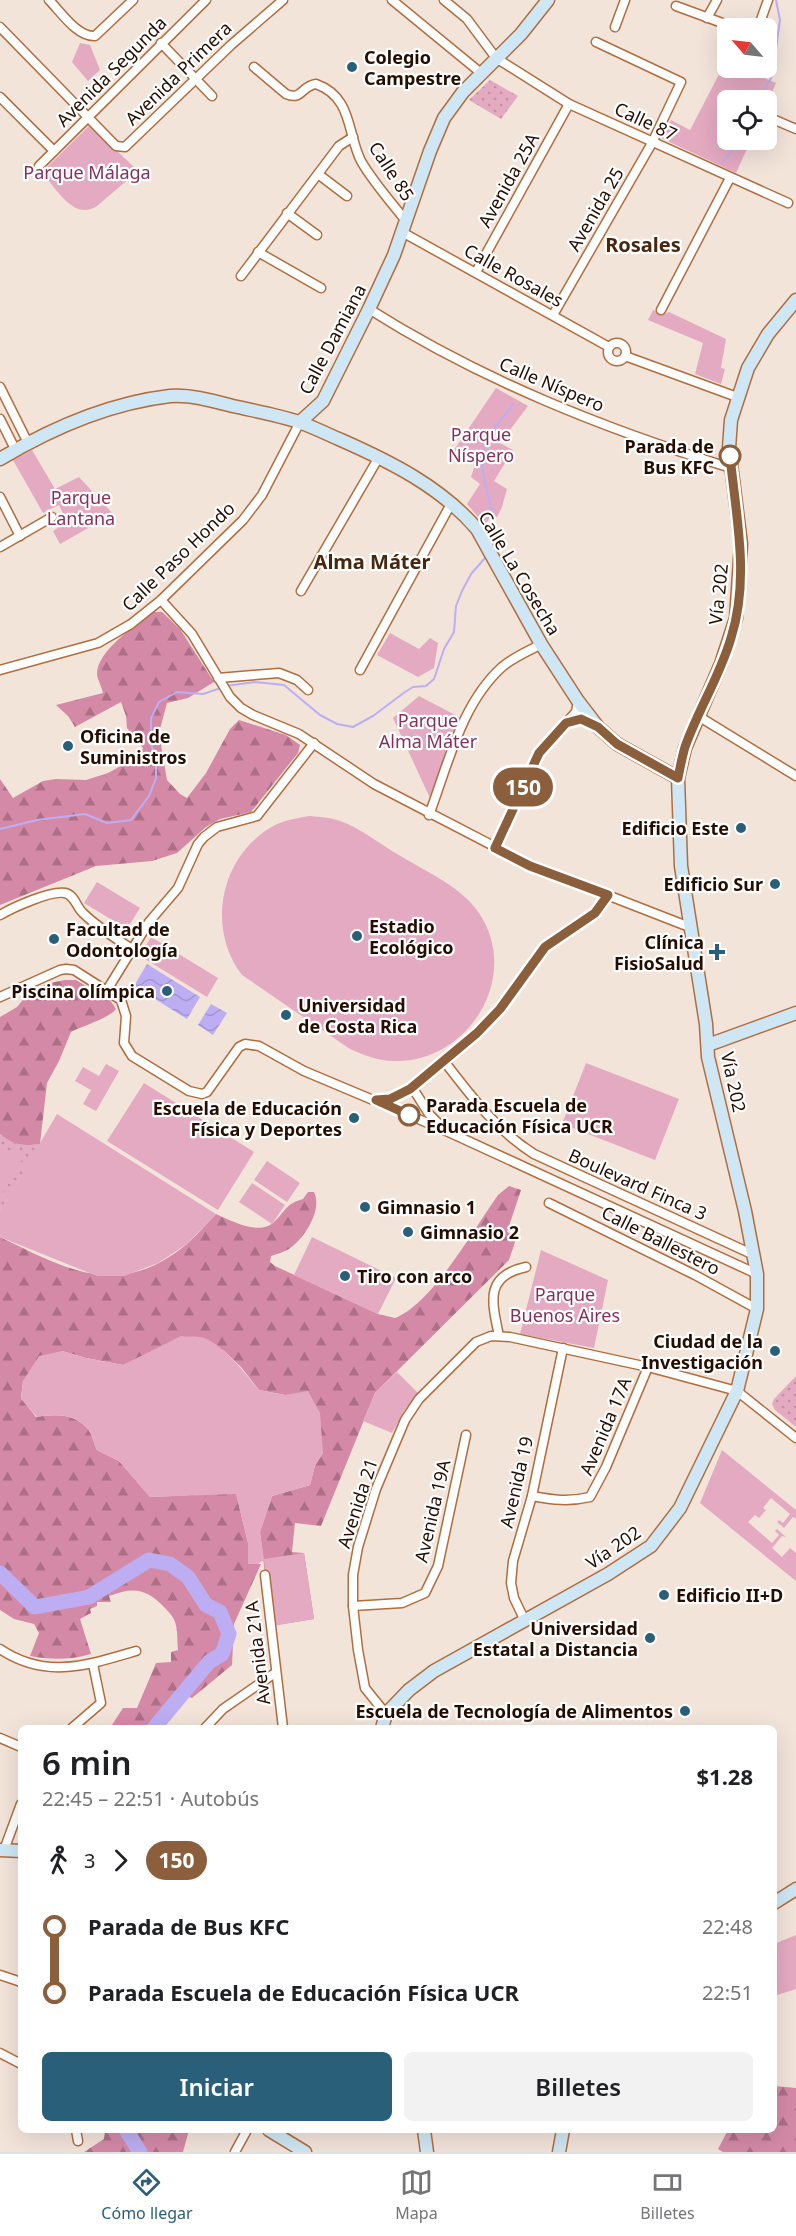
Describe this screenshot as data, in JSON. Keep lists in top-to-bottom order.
{
  "streets": {
    "main road": ["Calle Damiana", "Calle La Cosecha", "Vía 202"],
    "street": [
      "Avenida Segunda",
      "Avenida Primera",
      "Calle 87",
      "Calle 85",
      "Avenida 25A",
      "Avenida 25",
      "Calle Rosales",
      "Calle Níspero",
      "Calle Paso Hondo",
      "Boulevard Finca 3",
      "Calle Ballestero",
      "Avenida 17A",
      "Avenida 19",
      "Avenida 21",
      "Avenida 19A",
      "Avenida 21A"
    ]
  },
  "crossings": [
    ["Avenida Segunda", "Avenida Primera"],
    ["Calle 87", "Avenida 25A"],
    ["Calle 87", "Avenida 25"],
    ["Calle 87", "Calle Damiana"],
    ["Calle 85", "Calle Rosales"],
    ["Calle 85", "Calle Damiana"],
    ["Avenida 25A", "Calle Rosales"],
    ["Avenida 25", "Calle Rosales"],
    ["Calle Rosales", "Calle Damiana"],
    ["Calle Rosales", "Vía 202"],
    ["Calle Damiana", "Calle Níspero"],
    ["Calle Damiana", "Calle Paso Hondo"],
    ["Calle Damiana", "Calle La Cosecha"],
    ["Calle Níspero", "Vía 202"],
    ["Calle Paso Hondo", "Calle La Cosecha"],
    ["Calle La Cosecha", "Vía 202"],
    ["Vía 202", "Boulevard Finca 3"],
    ["Vía 202", "Calle Ballestero"],
    ["Vía 202", "Avenida 19"],
    ["Vía 202", "Avenida 21"],
    ["Avenida 17A", "Avenida 19"],
    ["Avenida 21", "Avenida 19A"]
  ],
  "districts": ["Rosales", "Alma Máter"],
  "parks": [
    "Parque Málaga",
    "Parque Níspero",
    "Parque Lantana",
    "Parque Alma Máter",
    "Parque Buenos Aires"
  ],
  "places": {
    "other": [
      "Colegio Campestre",
      "Parada de Bus KFC",
      "Oficina de Suministros",
      "Edificio Este",
      "Edificio Sur",
      "Estadio Ecológico",
      "Facultad de Odontología",
      "Piscina olímpica",
      "Universidad de Costa Rica",
      "Parada Escuela de Educación Física UCR",
      "Escuela de Educación Física y Deportes",
      "Gimnasio 1",
      "Gimnasio 2",
      "Tiro con arco",
      "Ciudad de la Investigación",
      "Edificio II+D",
      "Universidad Estatal a Distancia",
      "Escuela de Tecnología de Alimentos"
    ],
    "health": ["Clínica FisioSalud"]
  },
  "lines": ["bus line 150"],
  "north": "top left",
  "page": {
    "on_map": "150",
    "heading": ["6 min", "22:45 – 22:51 · Autobús", "$1.28"],
    "legs": ["3", "150"],
    "list": [
      {
        "name": "Parada de Bus KFC",
        "value": "22:48"
      },
      {
        "name": "Parada Escuela de Educación Física UCR",
        "value": "22:51"
      }
    ],
    "buttons": ["Iniciar", "Billetes"],
    "tabs": ["Cómo llegar", "Mapa", "Billetes"]
  }
}
